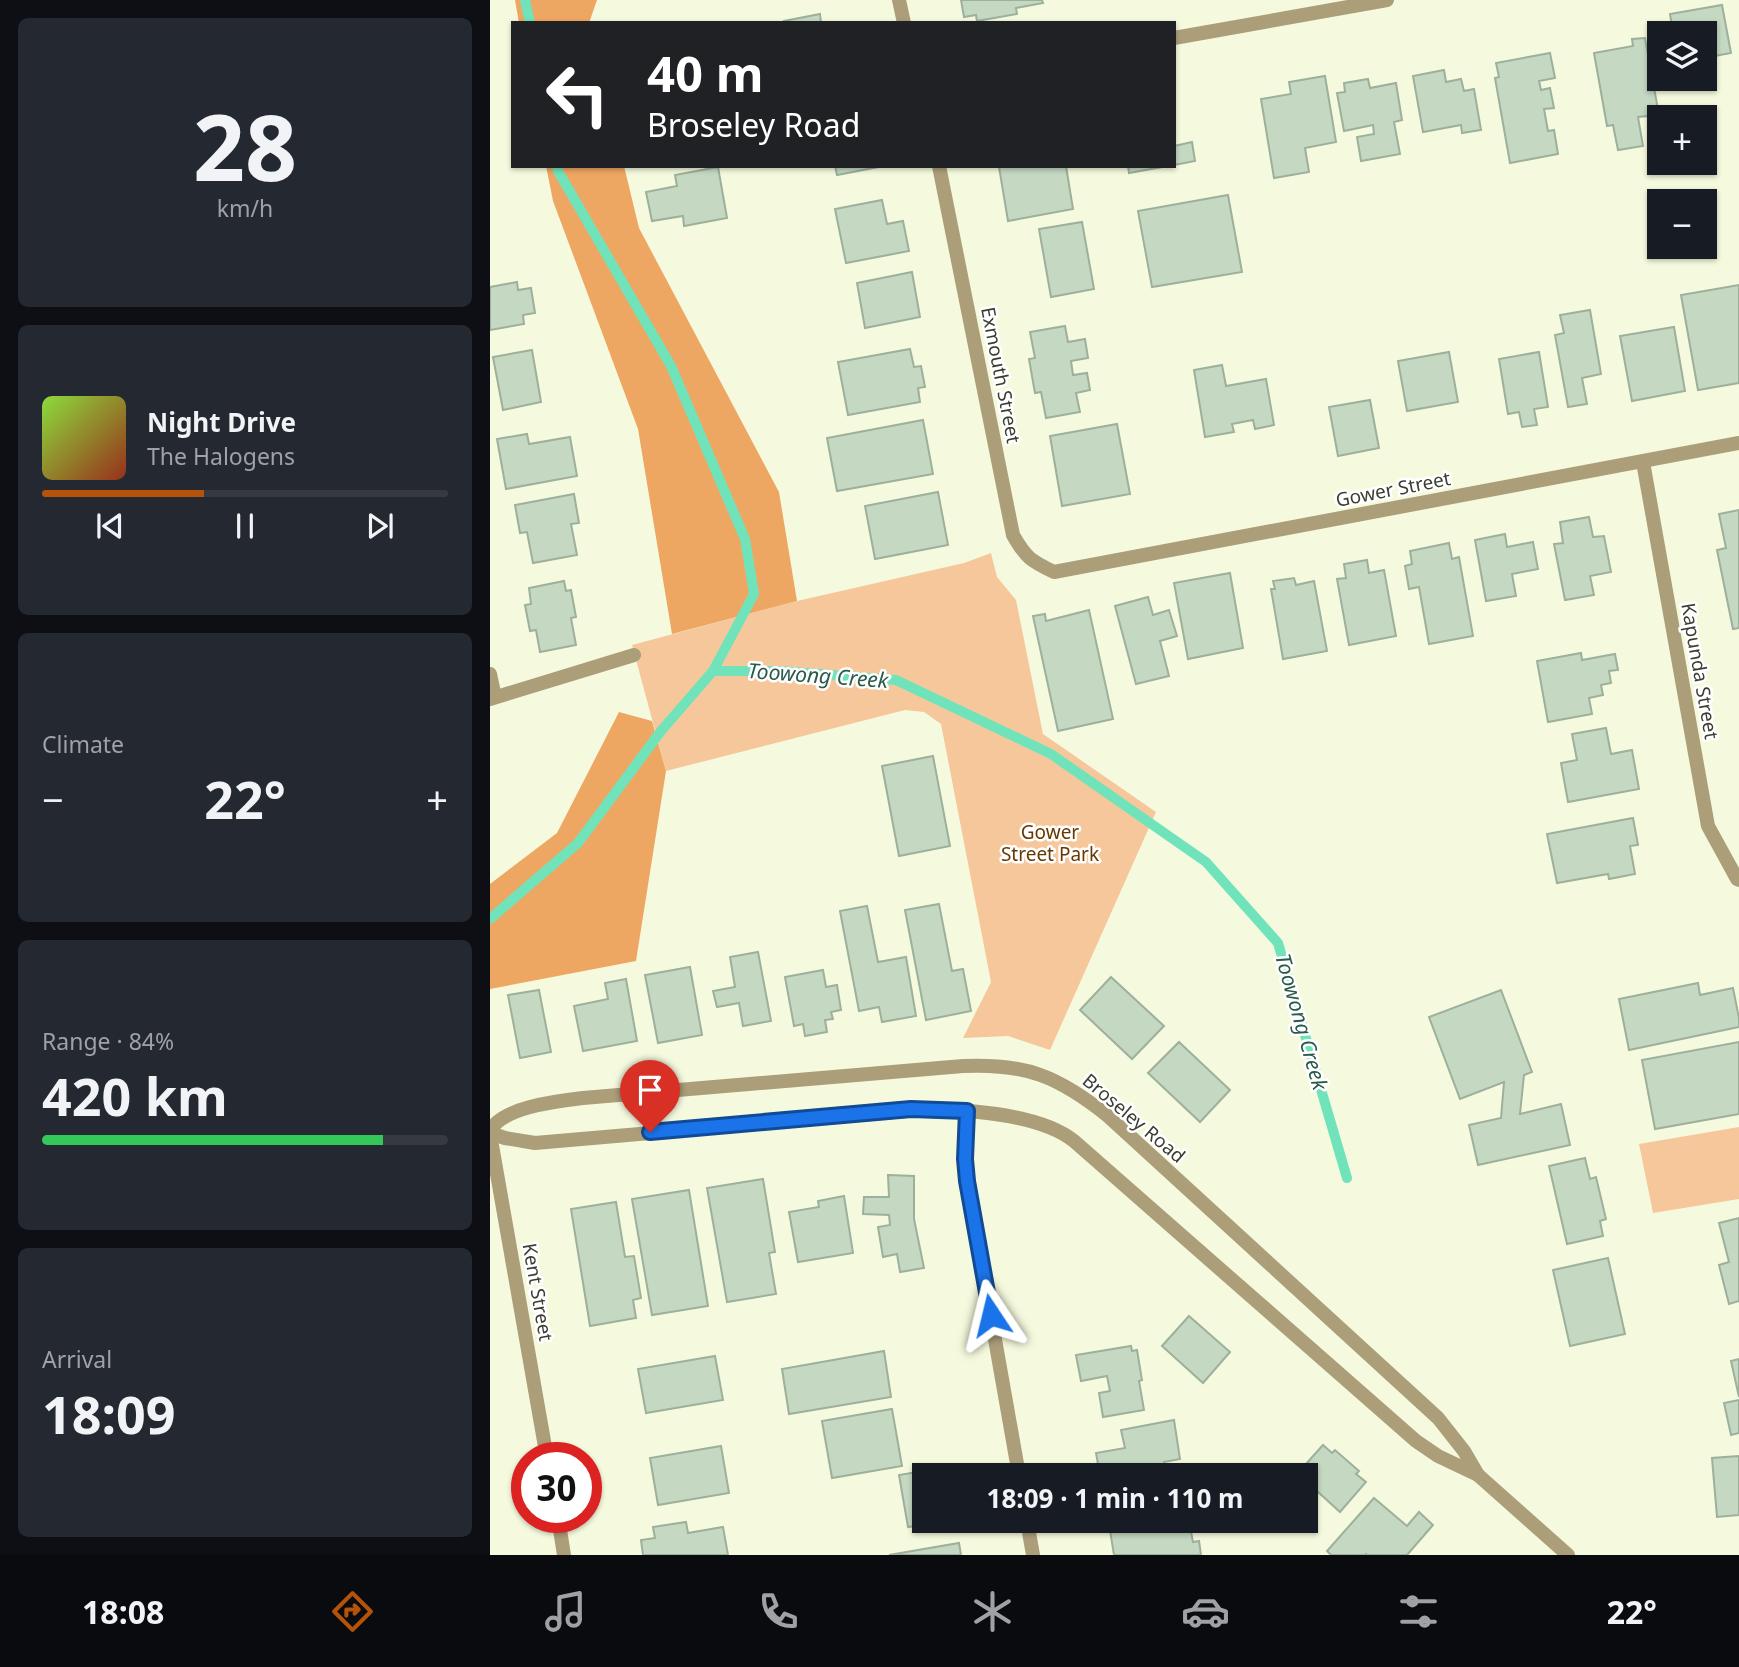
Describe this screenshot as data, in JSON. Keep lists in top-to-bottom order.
{
  "streets": {
    "street": [
      "Exmouth Street",
      "Gower Street",
      "Kapunda Street",
      "Broseley Road",
      "Kent Street"
    ]
  },
  "crossings": [
    ["Exmouth Street", "Gower Street"],
    ["Gower Street", "Kapunda Street"],
    ["Broseley Road", "Kent Street"]
  ],
  "water": ["Toowong Creek"],
  "parks": ["Gower Street Park"],
  "page": {
    "tile": [
      ["28", "km/h"],
      "Climate",
      ["Range · 84%", "420 km"],
      ["Arrival", "18:09"]
    ],
    "map_buttons": ["+", "−"],
    "turn": ["40 m", "Broseley Road"],
    "song": ["Night Drive", "The Halogens"],
    "heat": ["−", "22°", "+"],
    "limit": "30",
    "trip": "18:09 · 1 min · 110 m",
    "tabs": ["18:08", "22°"]
  }
}
